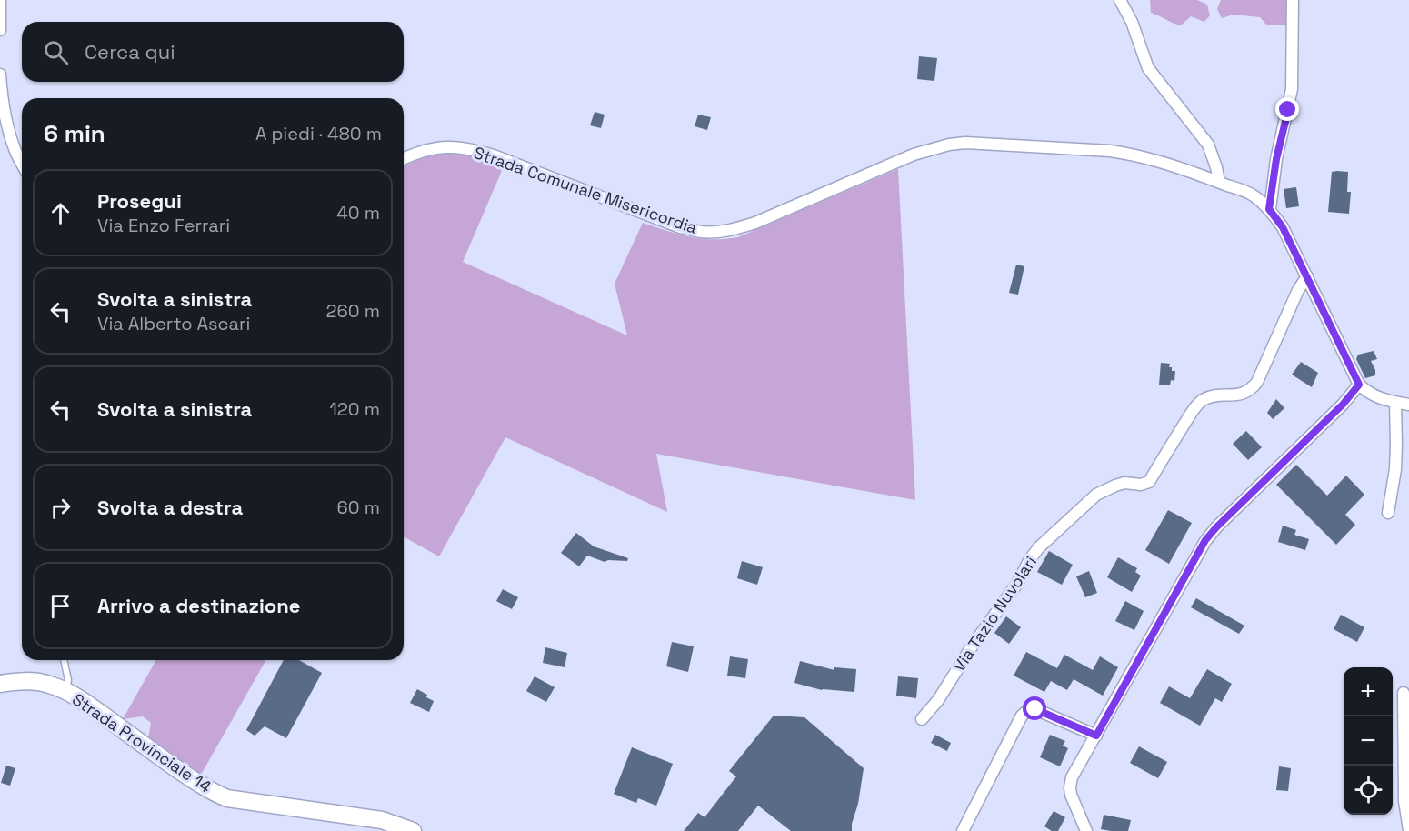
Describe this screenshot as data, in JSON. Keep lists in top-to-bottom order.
{
  "streets": {
    "main road": ["Strada Provinciale 14"],
    "street": ["Strada Comunale Misericordia", "Via Tazio Nuvolari"]
  },
  "crossings": [
    ["Strada Comunale Misericordia", "Via Tazio Nuvolari"]
  ],
  "page": {
    "search": "Cerca qui",
    "heading": ["6 min", "A piedi · 480 m"],
    "list": [
      ["Prosegui", "Via Enzo Ferrari", "40 m"],
      ["Svolta a sinistra", "Via Alberto Ascari", "260 m"],
      ["Svolta a sinistra", "120 m"],
      ["Svolta a destra", "60 m"],
      "Arrivo a destinazione"
    ],
    "map_buttons": ["+", "−"]
  }
}
